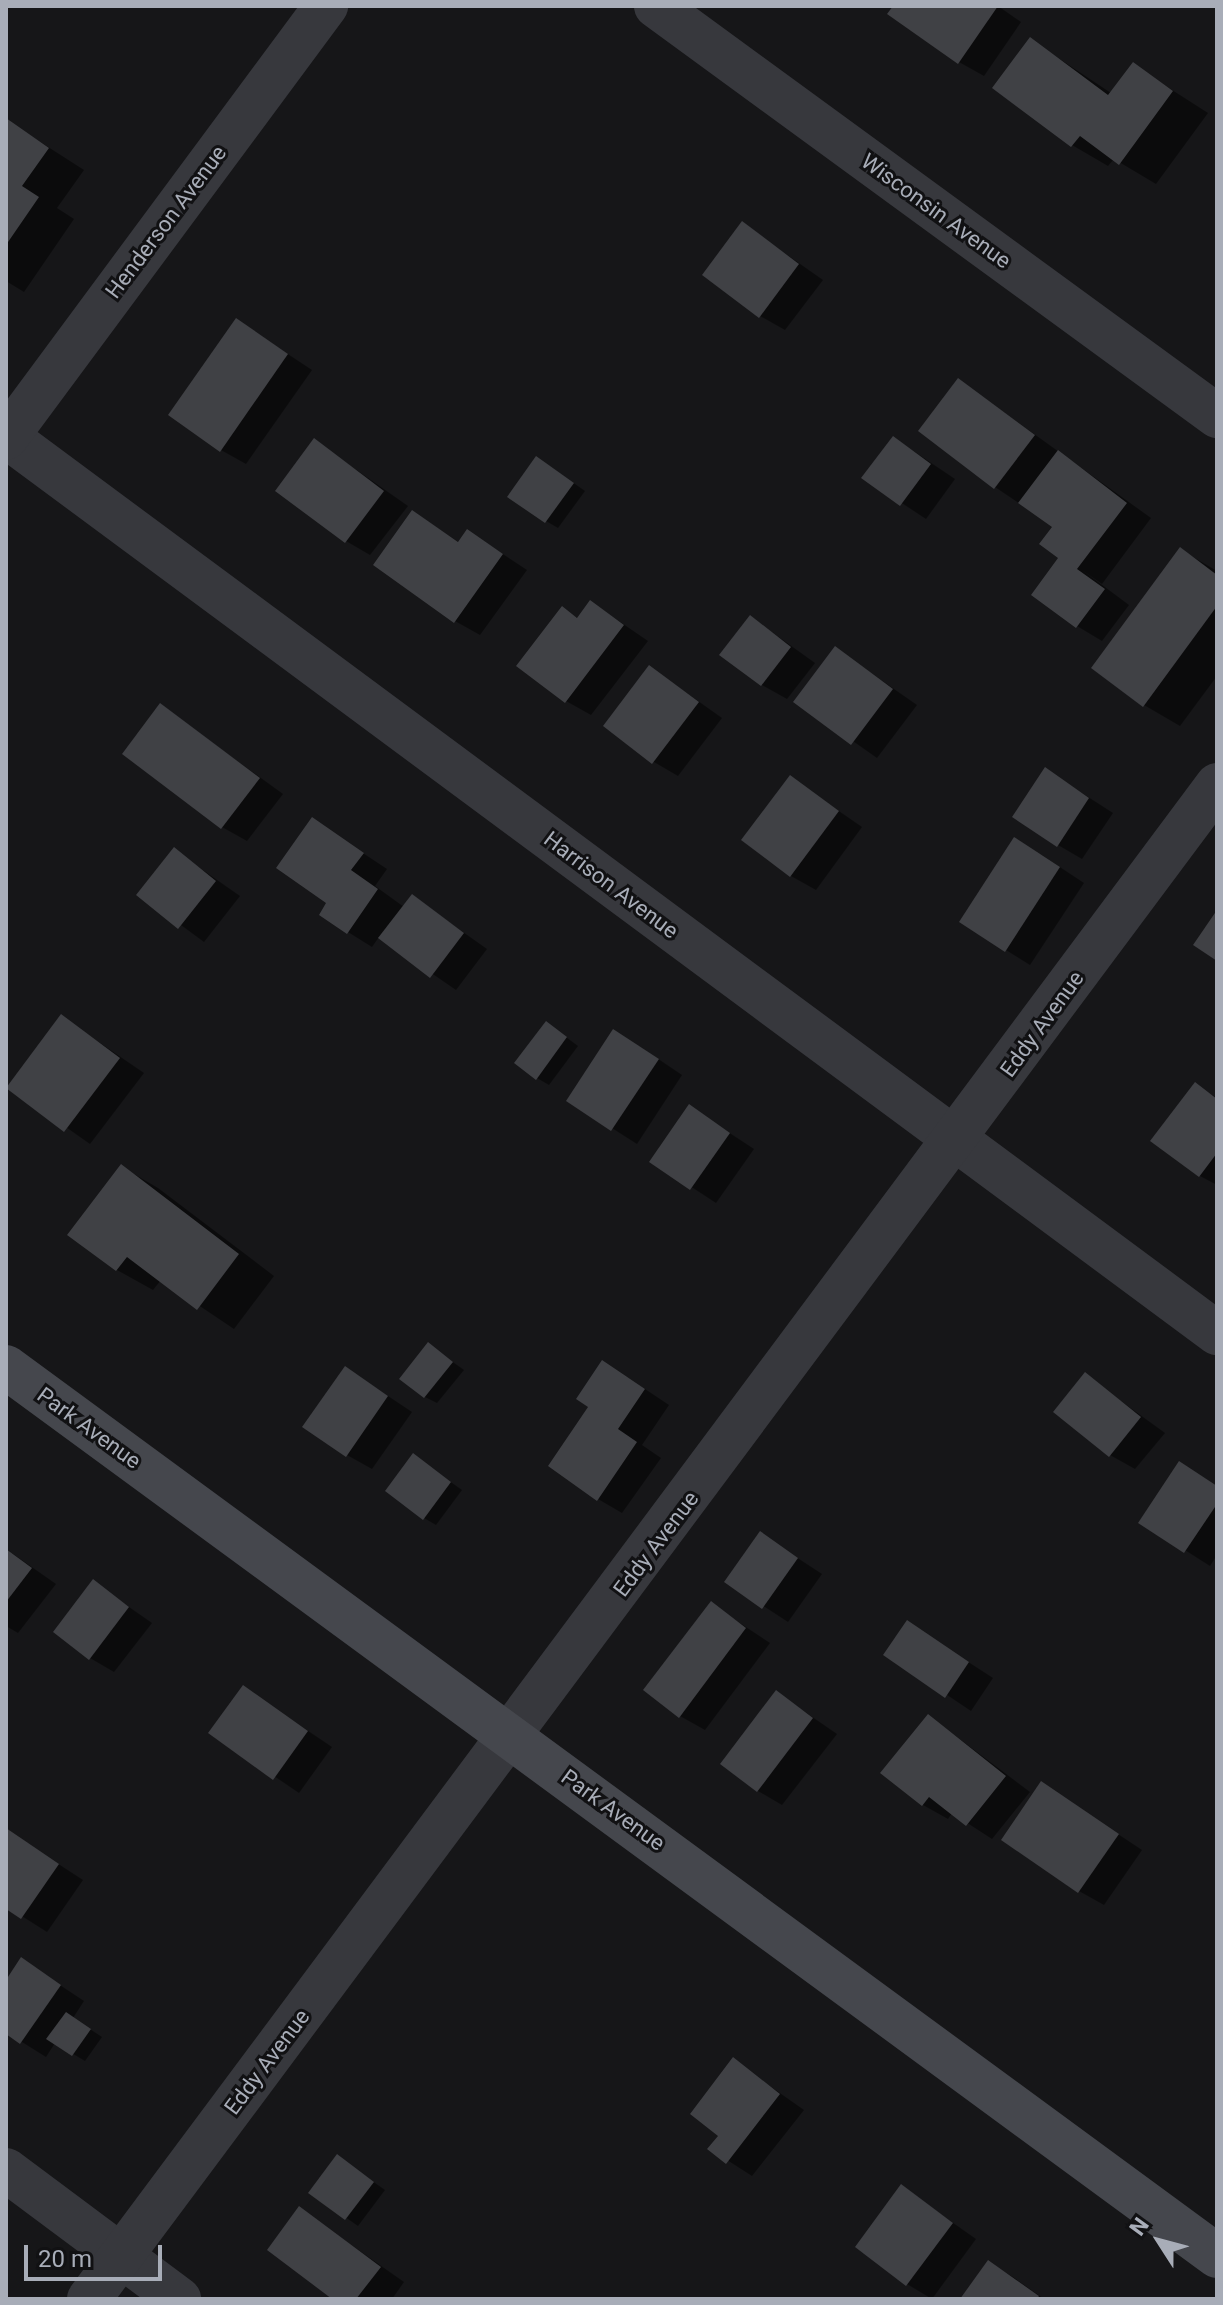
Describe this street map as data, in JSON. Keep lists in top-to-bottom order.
{
  "streets": {
    "street": [
      "Wisconsin Avenue",
      "Henderson Avenue",
      "Harrison Avenue",
      "Eddy Avenue",
      "Park Avenue"
    ]
  },
  "crossings": [
    ["Henderson Avenue", "Harrison Avenue"],
    ["Harrison Avenue", "Eddy Avenue"],
    ["Eddy Avenue", "Park Avenue"]
  ],
  "scale_bar": "20 m",
  "north": "top left"
}
